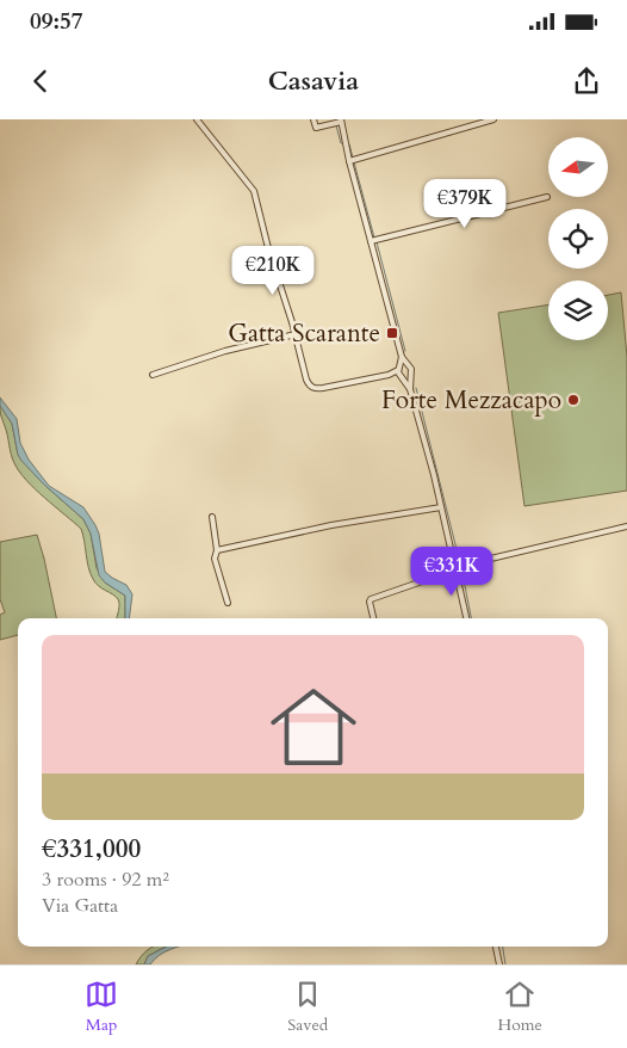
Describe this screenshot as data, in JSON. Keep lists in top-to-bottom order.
{
  "places": {
    "transit": ["Gatta Scarante"],
    "other": ["Forte Mezzacapo"]
  },
  "north": "left",
  "page": {
    "status": "09:57",
    "header": "Casavia",
    "price": ["€379K", "€210K", "€331K"],
    "list": [
      {
        "name": "€331,000",
        "note": "3 rooms · 92 m² · Via Gatta"
      }
    ],
    "tabs": ["Map", "Saved", "Home"]
  }
}
